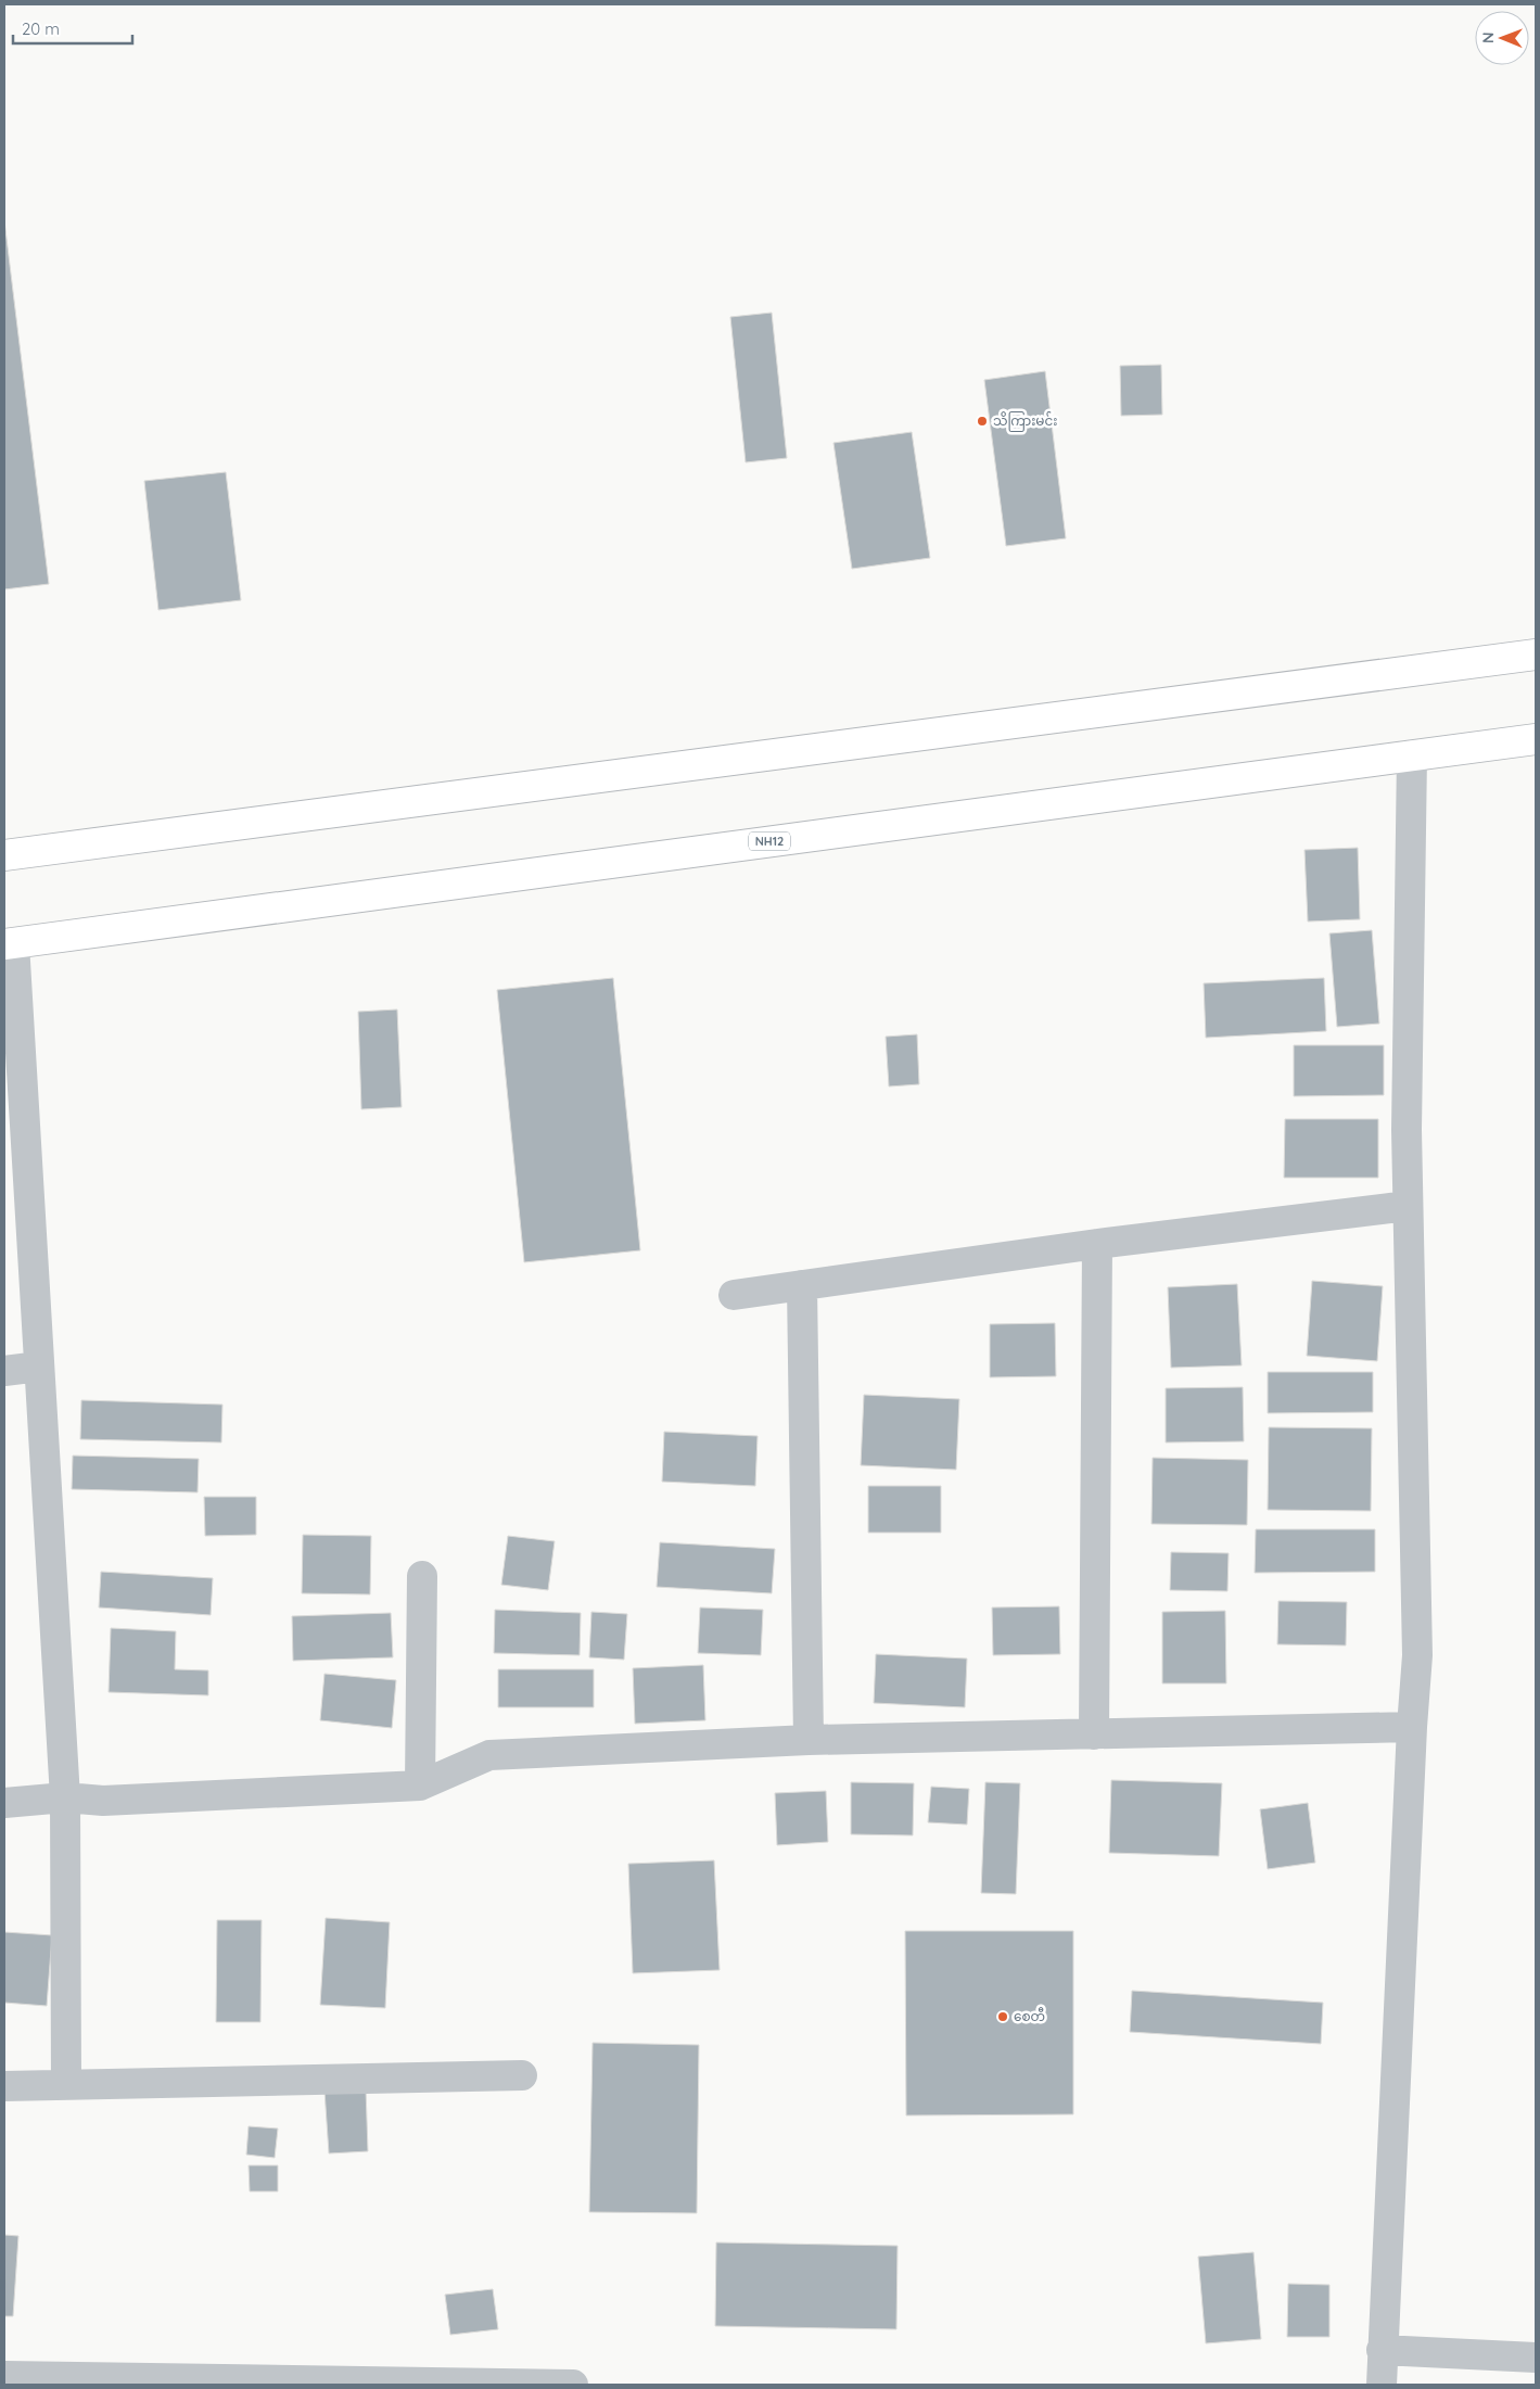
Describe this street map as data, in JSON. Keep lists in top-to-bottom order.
{
  "streets": {
    "highway": ["NH12"]
  },
  "places": ["သိကြားမင်း", "စေတီ"],
  "scale_bar": "20 m",
  "north": "left"
}
